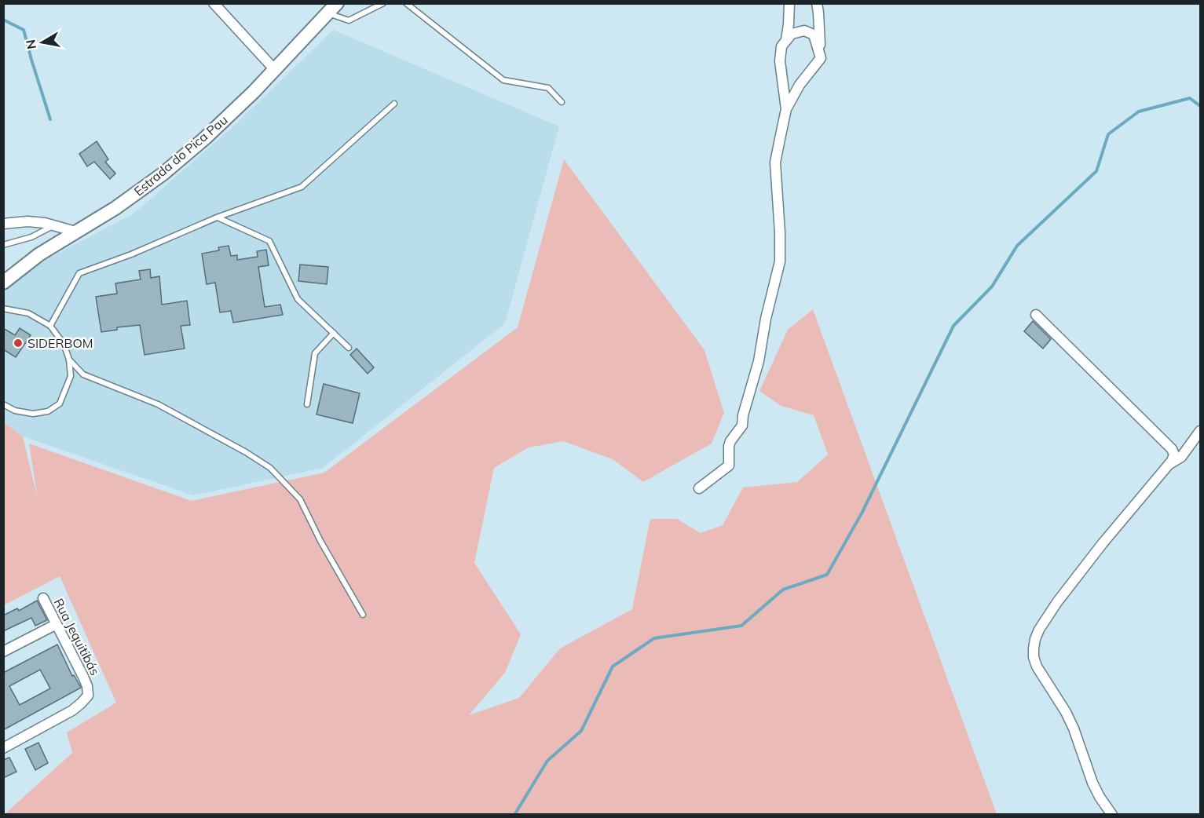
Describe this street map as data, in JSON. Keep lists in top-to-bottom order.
{
  "streets": {
    "main road": ["Estrada do Pica Pau"],
    "street": ["Rua Jequitibás"]
  },
  "places": ["SIDERBOM"],
  "north": "left"
}
